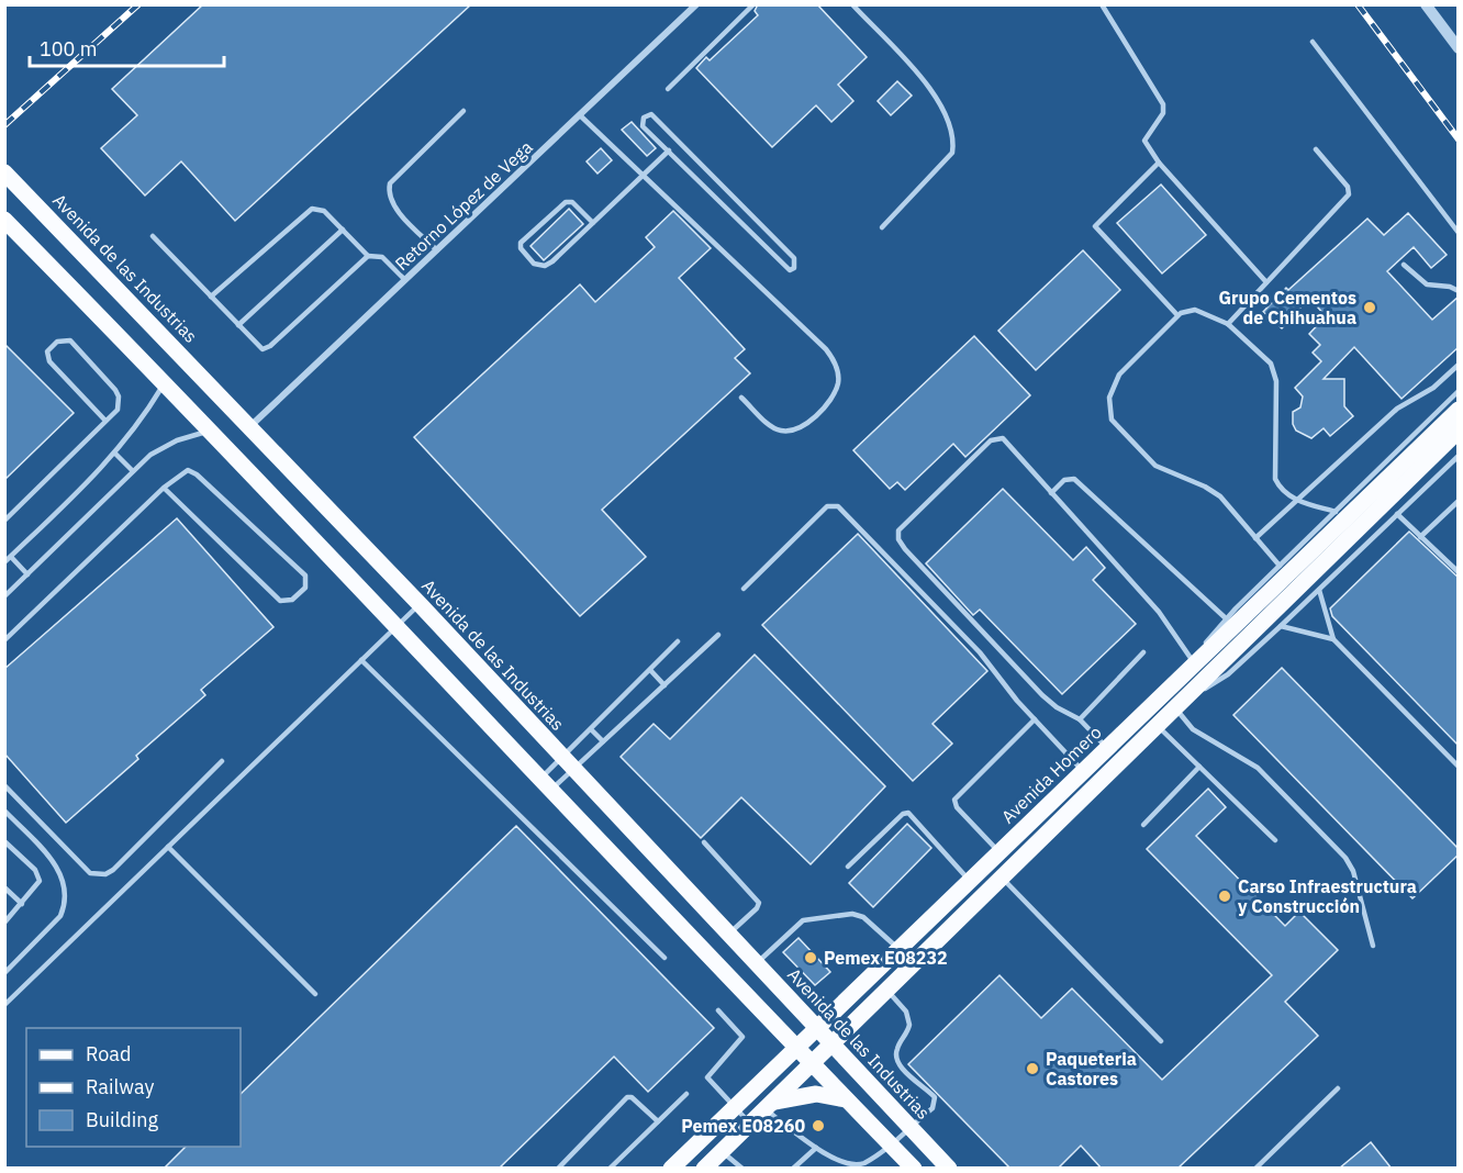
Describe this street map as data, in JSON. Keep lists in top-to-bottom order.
{
  "streets": {
    "main road": ["Avenida de las Industrias", "Avenida Homero"],
    "street": ["Retorno López de Vega"]
  },
  "crossings": [
    ["Retorno López de Vega", "Avenida de las Industrias"],
    ["Avenida de las Industrias", "Avenida Homero"]
  ],
  "places": [
    "Grupo Cementos de Chihuahua",
    "Carso Infraestructura y Construcción",
    "Pemex E08232",
    "Paqueteria Castores",
    "Pemex E08260"
  ],
  "legend": ["Road", "Railway", "Building"],
  "scale_bar": "100 m"
}
